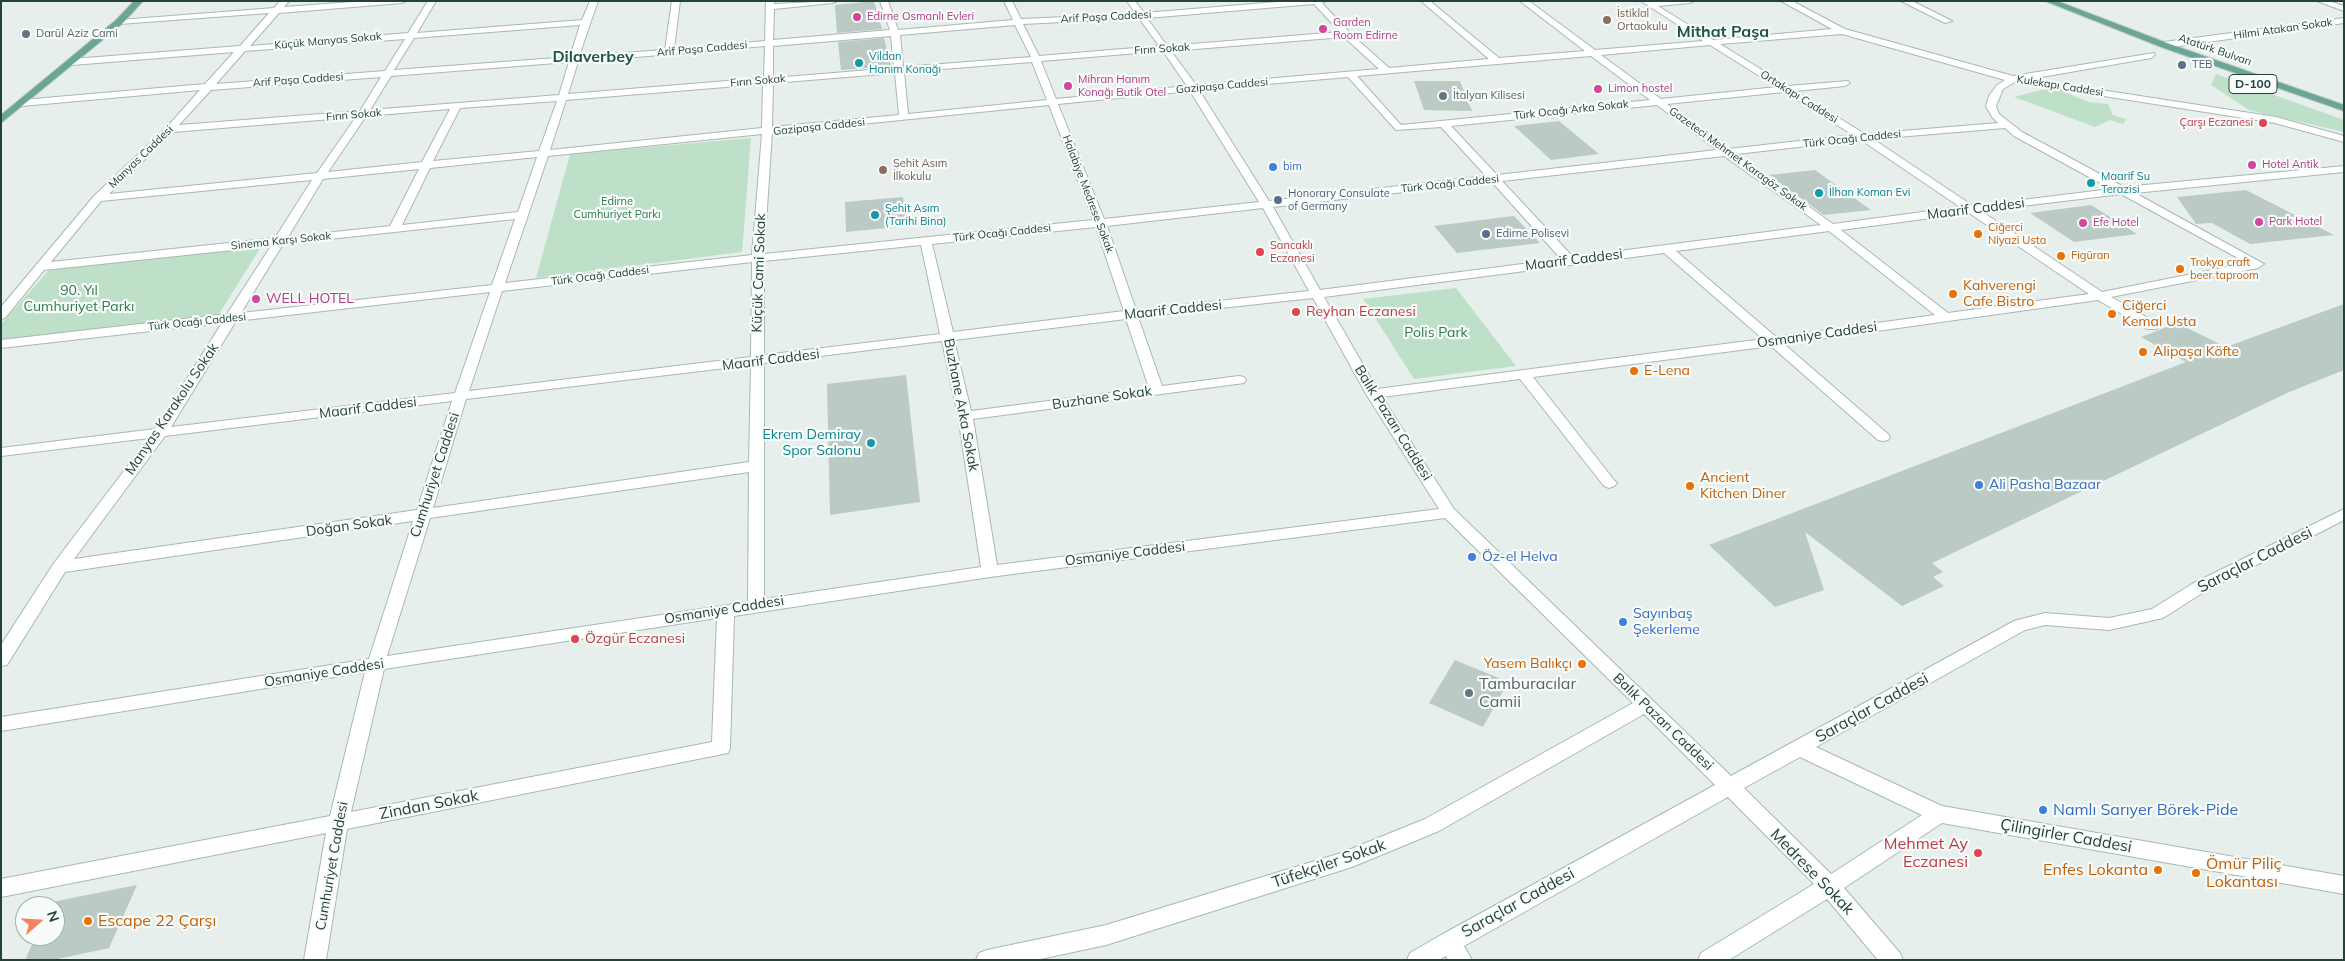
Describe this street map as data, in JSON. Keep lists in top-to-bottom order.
{
  "streets": {
    "main road": ["Atatürk Bulvarı", "D-100"],
    "street": [
      "Arif Paşa Caddesi",
      "Hilmi Atakan Sokak",
      "Küçük Manyas Sokak",
      "Fırın Sokak",
      "Gazipaşa Caddesi",
      "Kulekapı Caddesi",
      "Ortakapı Caddesi",
      "Türk Ocağı Arka Sokak",
      "Türk Ocağı Caddesi",
      "Manyas Caddesi",
      "Gazeteci Mehmet Karagöz Sokak",
      "Halabiye Medrese Sokak",
      "Maarif Caddesi",
      "Sinema Karşı Sokak",
      "Küçük Cami Sokak",
      "Osmaniye Caddesi",
      "Buzhane Sokak",
      "Buzhane Arka Sokak",
      "Manyas Karakolu Sokak",
      "Balık Pazarı Caddesi",
      "Cumhuriyet Caddesi",
      "Doğan Sokak",
      "Saraçlar Caddesi",
      "Zindan Sokak",
      "Çilingirler Caddesi",
      "Tüfekçiler Sokak",
      "Medrese Sokak"
    ]
  },
  "crossings": [
    ["Arif Paşa Caddesi", "Manyas Caddesi"],
    ["Arif Paşa Caddesi", "Halabiye Medrese Sokak"],
    ["Arif Paşa Caddesi", "Küçük Cami Sokak"],
    ["Arif Paşa Caddesi", "Manyas Karakolu Sokak"],
    ["Arif Paşa Caddesi", "Balık Pazarı Caddesi"],
    ["Arif Paşa Caddesi", "Cumhuriyet Caddesi"],
    ["Hilmi Atakan Sokak", "Atatürk Bulvarı"],
    ["Küçük Manyas Sokak", "Manyas Caddesi"],
    ["Küçük Manyas Sokak", "Manyas Karakolu Sokak"],
    ["Küçük Manyas Sokak", "Cumhuriyet Caddesi"],
    ["Fırın Sokak", "Manyas Caddesi"],
    ["Fırın Sokak", "Halabiye Medrese Sokak"],
    ["Fırın Sokak", "Küçük Cami Sokak"],
    ["Fırın Sokak", "Manyas Karakolu Sokak"],
    ["Fırın Sokak", "Balık Pazarı Caddesi"],
    ["Fırın Sokak", "Cumhuriyet Caddesi"],
    ["Gazipaşa Caddesi", "Kulekapı Caddesi"],
    ["Gazipaşa Caddesi", "Ortakapı Caddesi"],
    ["Gazipaşa Caddesi", "Türk Ocağı Arka Sokak"],
    ["Gazipaşa Caddesi", "Manyas Caddesi"],
    ["Gazipaşa Caddesi", "Gazeteci Mehmet Karagöz Sokak"],
    ["Gazipaşa Caddesi", "Halabiye Medrese Sokak"],
    ["Gazipaşa Caddesi", "Küçük Cami Sokak"],
    ["Gazipaşa Caddesi", "Manyas Karakolu Sokak"],
    ["Gazipaşa Caddesi", "Balık Pazarı Caddesi"],
    ["Gazipaşa Caddesi", "Cumhuriyet Caddesi"],
    ["Ortakapı Caddesi", "Türk Ocağı Arka Sokak"],
    ["Ortakapı Caddesi", "Türk Ocağı Caddesi"],
    ["Ortakapı Caddesi", "Maarif Caddesi"],
    ["Ortakapı Caddesi", "Osmaniye Caddesi"],
    ["Türk Ocağı Arka Sokak", "Gazeteci Mehmet Karagöz Sokak"],
    ["Türk Ocağı Caddesi", "Gazeteci Mehmet Karagöz Sokak"],
    ["Türk Ocağı Caddesi", "Halabiye Medrese Sokak"],
    ["Türk Ocağı Caddesi", "Küçük Cami Sokak"],
    ["Türk Ocağı Caddesi", "Buzhane Arka Sokak"],
    ["Türk Ocağı Caddesi", "Manyas Karakolu Sokak"],
    ["Türk Ocağı Caddesi", "Balık Pazarı Caddesi"],
    ["Türk Ocağı Caddesi", "Cumhuriyet Caddesi"],
    ["Manyas Caddesi", "Sinema Karşı Sokak"],
    ["Gazeteci Mehmet Karagöz Sokak", "Maarif Caddesi"],
    ["Gazeteci Mehmet Karagöz Sokak", "Osmaniye Caddesi"],
    ["Halabiye Medrese Sokak", "Maarif Caddesi"],
    ["Halabiye Medrese Sokak", "Buzhane Sokak"],
    ["Maarif Caddesi", "Küçük Cami Sokak"],
    ["Maarif Caddesi", "Osmaniye Caddesi"],
    ["Maarif Caddesi", "Buzhane Arka Sokak"],
    ["Maarif Caddesi", "Manyas Karakolu Sokak"],
    ["Maarif Caddesi", "Balık Pazarı Caddesi"],
    ["Maarif Caddesi", "Cumhuriyet Caddesi"],
    ["Sinema Karşı Sokak", "Manyas Karakolu Sokak"],
    ["Sinema Karşı Sokak", "Cumhuriyet Caddesi"],
    ["Küçük Cami Sokak", "Osmaniye Caddesi"],
    ["Küçük Cami Sokak", "Doğan Sokak"],
    ["Osmaniye Caddesi", "Buzhane Arka Sokak"],
    ["Osmaniye Caddesi", "Balık Pazarı Caddesi"],
    ["Osmaniye Caddesi", "Cumhuriyet Caddesi"],
    ["Osmaniye Caddesi", "Zindan Sokak"],
    ["Buzhane Sokak", "Buzhane Arka Sokak"],
    ["Manyas Karakolu Sokak", "Doğan Sokak"],
    ["Balık Pazarı Caddesi", "Saraçlar Caddesi"],
    ["Balık Pazarı Caddesi", "Tüfekçiler Sokak"],
    ["Balık Pazarı Caddesi", "Medrese Sokak"],
    ["Cumhuriyet Caddesi", "Doğan Sokak"],
    ["Cumhuriyet Caddesi", "Zindan Sokak"],
    ["Saraçlar Caddesi", "Çilingirler Caddesi"],
    ["Saraçlar Caddesi", "Medrese Sokak"]
  ],
  "districts": ["Mithat Paşa", "Dilaverbey"],
  "parks": ["Edirne Cumhuriyet Parkı", "90. Yıl Cumhuriyet Parkı", "Polis Park"],
  "places": [
    "Edirne Osmanlı Evleri",
    "İstiklal Ortaokulu",
    "Garden Room Edirne",
    "Darül Aziz Cami",
    "Vildan Hanım Konağı",
    "TEB",
    "Mihran Hanım Konağı Butik Otel",
    "Limon hostel",
    "İtalyan Kilisesi",
    "Çarşı Eczanesi",
    "Hotel Antik",
    "bim",
    "Şehit Asım İlkokulu",
    "Maarif Su Terazisi",
    "İlhan Koman Evi",
    "Honorary Consulate of Germany",
    "Şehit Asım (Tarihi Bina)",
    "Park Hotel",
    "Efe Hotel",
    "Edirne Polisevi",
    "Ciğerci Niyazi Usta",
    "Sancaklı Eczanesi",
    "Figüran",
    "Trokya craft beer taproom",
    "Kahverengi Cafe Bistro",
    "WELL HOTEL",
    "Reyhan Eczanesi",
    "Ciğerci Kemal Usta",
    "Alipaşa Köfte",
    "E-Lena",
    "Ekrem Demiray Spor Salonu",
    "Ali Pasha Bazaar",
    "Ancient Kitchen Diner",
    "Öz-el Helva",
    "Sayınbaş Şekerleme",
    "Özgür Eczanesi",
    "Yasem Balıkçı",
    "Tamburacılar Camii",
    "Namlı Sarıyer Börek-Pide",
    "Mehmet Ay Eczanesi",
    "Enfes Lokanta",
    "Ömür Piliç Lokantası",
    "Escape 22 Çarşı"
  ],
  "north": "right"
}
